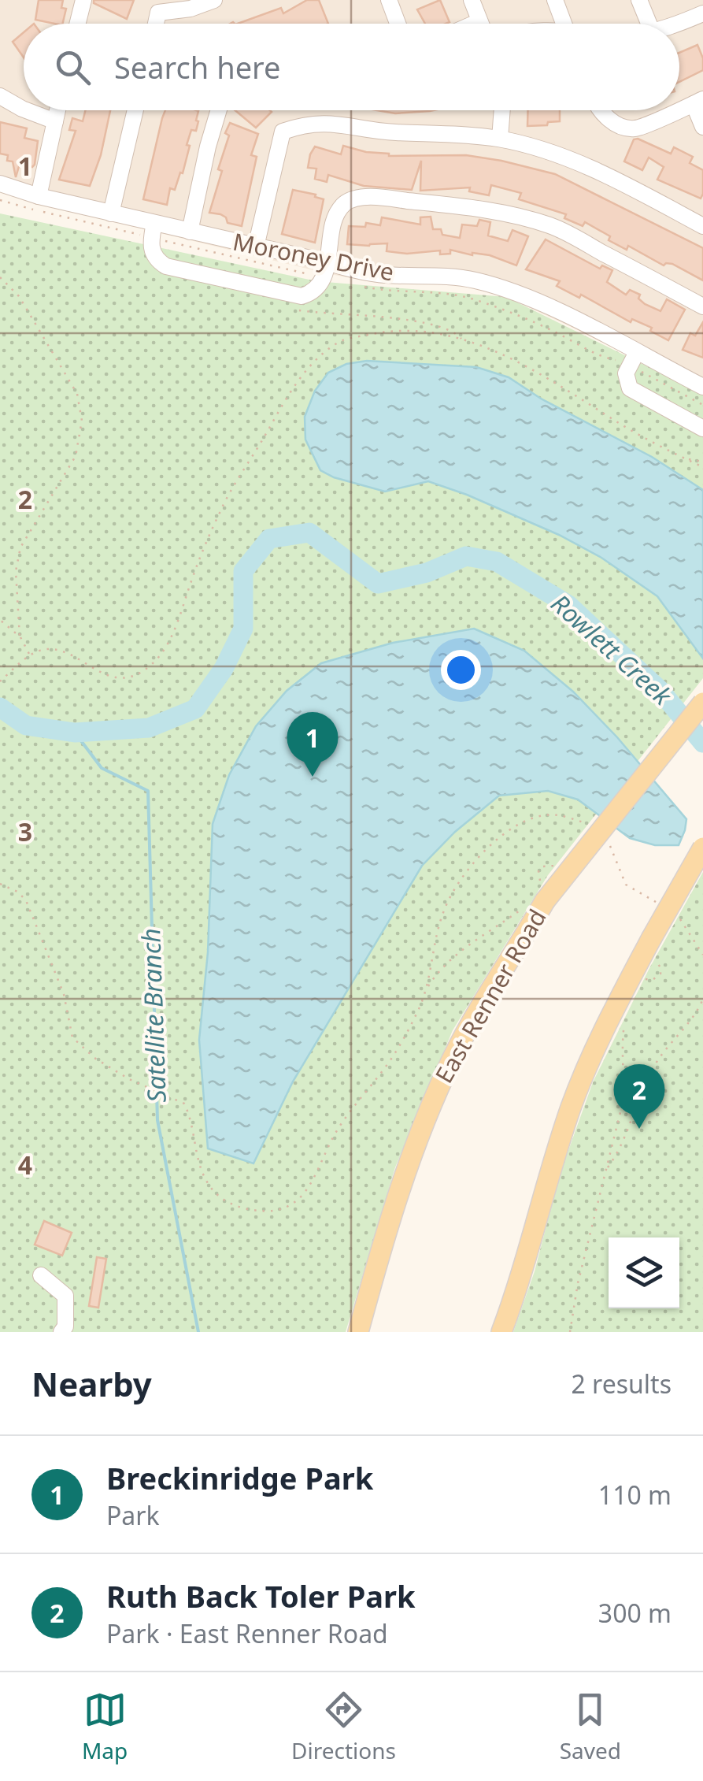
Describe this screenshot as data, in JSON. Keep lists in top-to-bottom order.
{
  "streets": {
    "main road": ["East Renner Road"],
    "street": ["Moroney Drive"]
  },
  "water": ["Rowlett Creek", "Satellite Branch"],
  "page": {
    "search": "Search here",
    "pins": ["1", "2"],
    "heading": ["Nearby", "2 results"],
    "list": [
      {
        "mark": "1",
        "name": "Breckinridge Park",
        "note": "Park",
        "value": "110 m"
      },
      {
        "mark": "2",
        "name": "Ruth Back Toler Park",
        "note": "Park · East Renner Road",
        "value": "300 m"
      }
    ],
    "nav": ["Map", "Directions", "Saved"]
  },
  "grid": {
    "rows": [
      "1",
      "2",
      "3",
      "4"
    ]
  }
}
